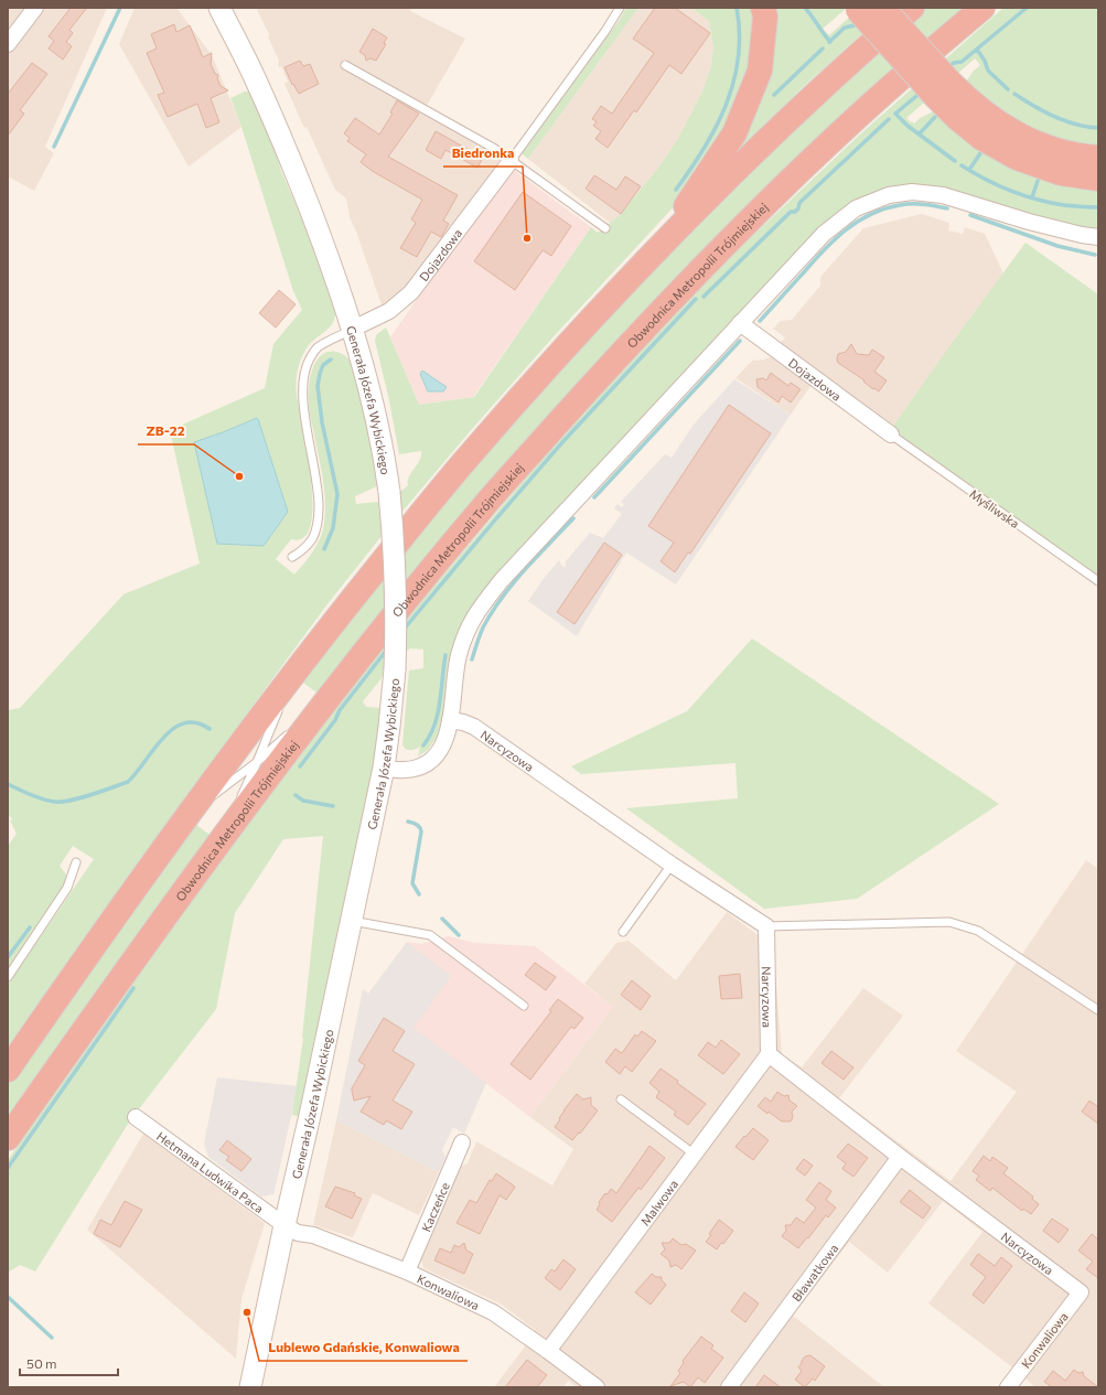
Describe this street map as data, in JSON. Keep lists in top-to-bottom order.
{
  "streets": {
    "highway": ["Obwodnica Metropolii Trójmiejskiej"],
    "main road": ["Generała Józefa Wybickiego"],
    "street": [
      "Dojazdowa",
      "Narcyzowa",
      "Hetmana Ludwika Paca",
      "Malwowa",
      "Kaczeńce",
      "Bławatkowa",
      "Konwaliowa"
    ],
    "lane": ["Myśliwska"]
  },
  "crossings": [
    ["Dojazdowa", "Generała Józefa Wybickiego"],
    ["Dojazdowa", "Myśliwska"],
    ["Generała Józefa Wybickiego", "Hetmana Ludwika Paca"],
    ["Generała Józefa Wybickiego", "Konwaliowa"],
    ["Narcyzowa", "Malwowa"],
    ["Narcyzowa", "Bławatkowa"],
    ["Narcyzowa", "Konwaliowa"],
    ["Hetmana Ludwika Paca", "Konwaliowa"],
    ["Malwowa", "Konwaliowa"],
    ["Kaczeńce", "Konwaliowa"]
  ],
  "places": ["Biedronka", "ZB-22", "Lublewo Gdańskie, Konwaliowa"],
  "scale_bar": "50 m"
}
